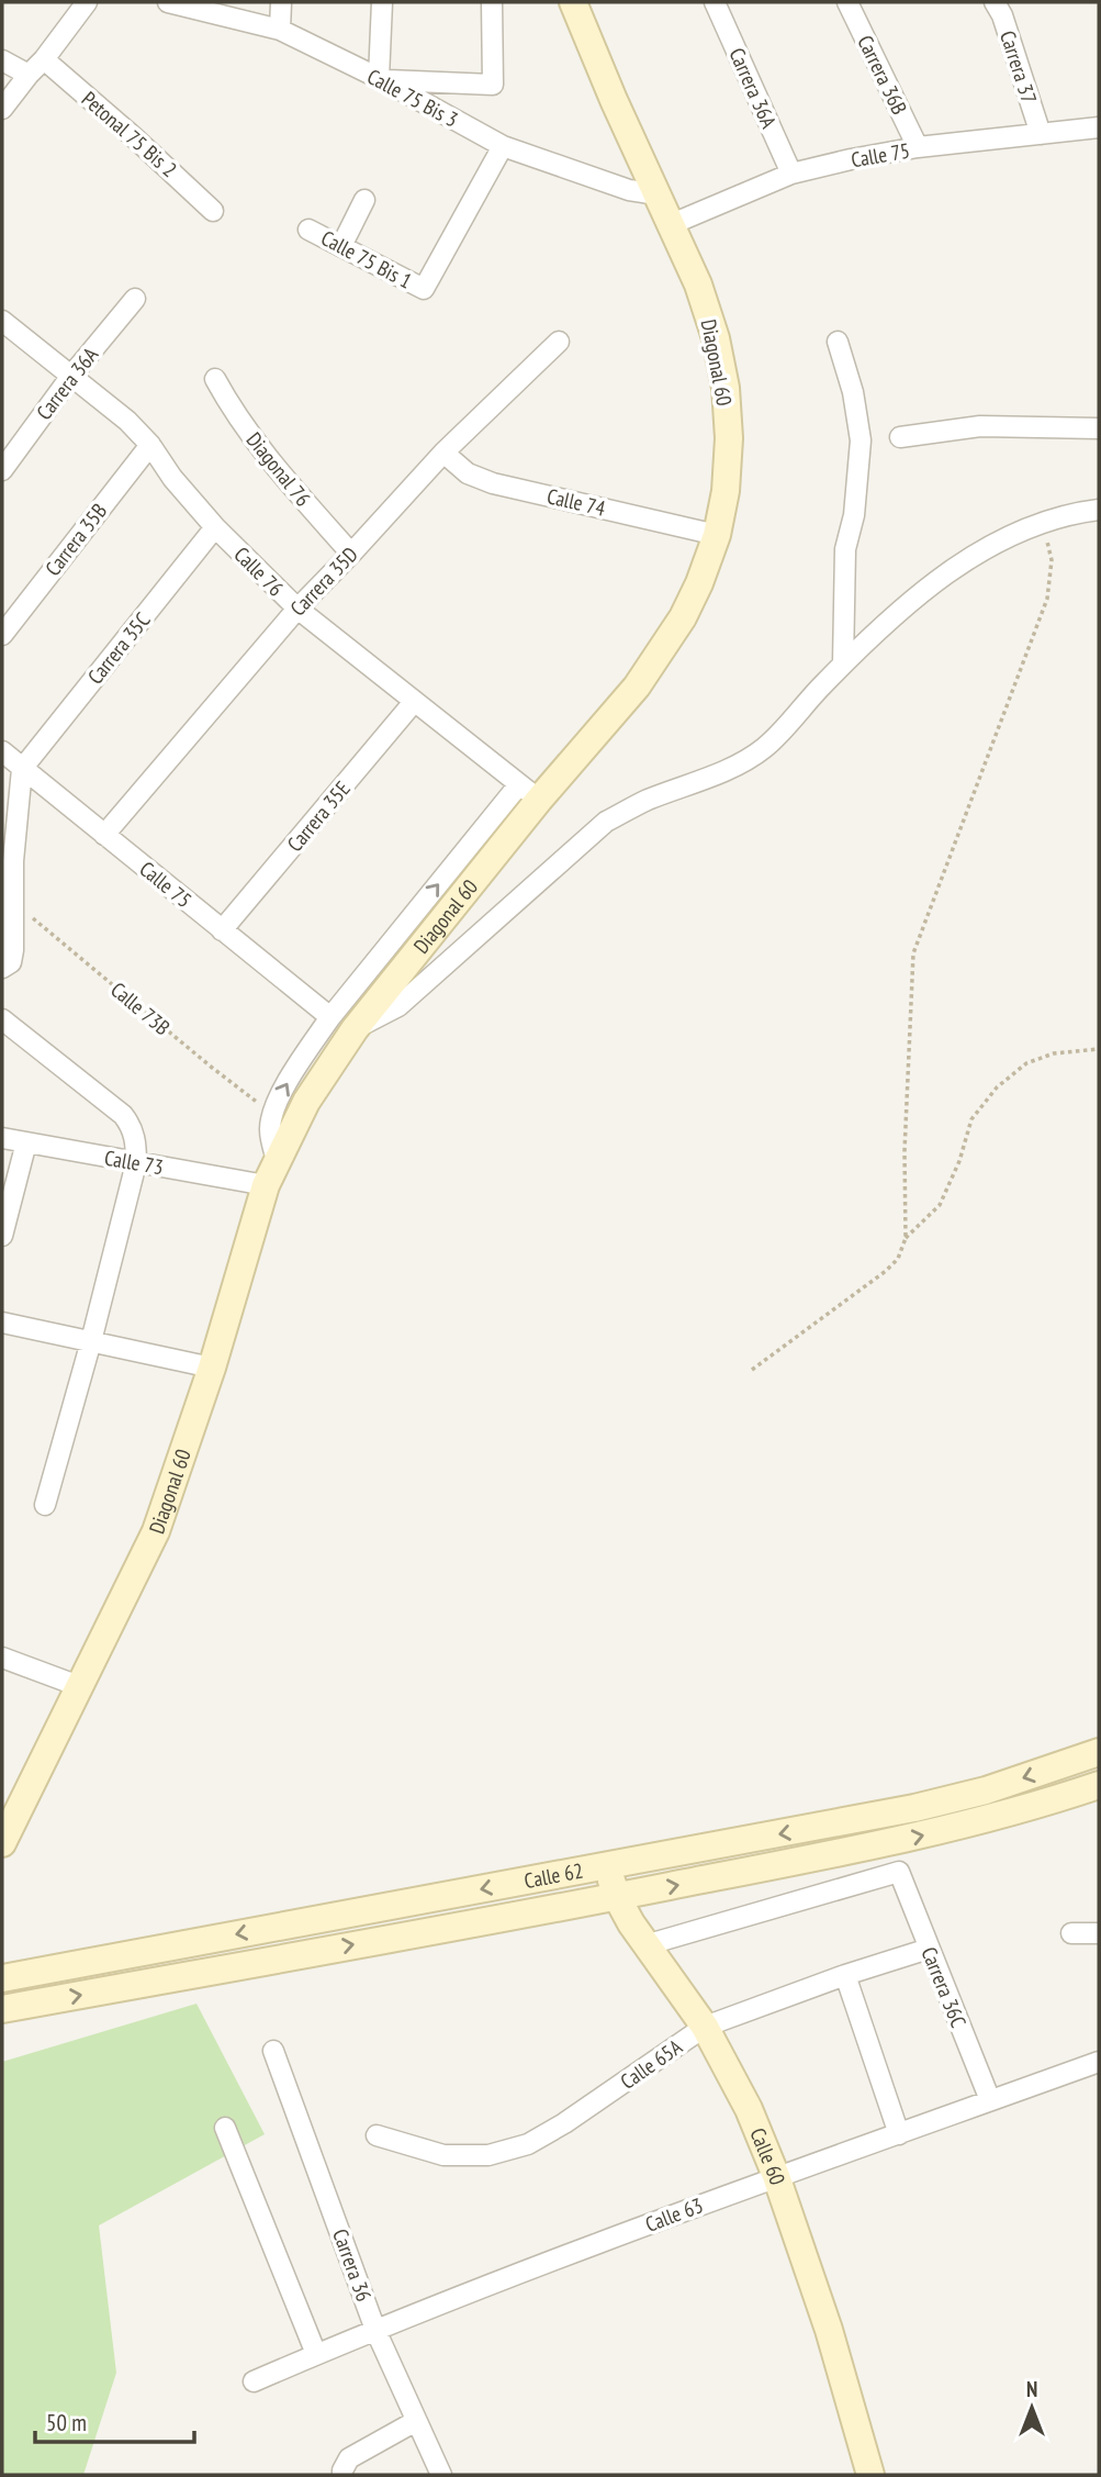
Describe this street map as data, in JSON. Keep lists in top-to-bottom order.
{
  "streets": {
    "main road": ["Diagonal 60", "Calle 62", "Calle 60"],
    "street": [
      "Carrera 37",
      "Carrera 36B",
      "Carrera 36A",
      "Calle 75 Bis 3",
      "Petonal 75 Bis 2",
      "Calle 75",
      "Calle 75 Bis 1",
      "Diagonal 76",
      "Calle 74",
      "Carrera 35B",
      "Calle 76",
      "Carrera 35D",
      "Carrera 35C",
      "Carrera 35E",
      "Calle 73",
      "Carrera 36C",
      "Calle 65A",
      "Calle 63",
      "Carrera 36"
    ],
    "path": ["Calle 73B"]
  },
  "crossings": [
    ["Carrera 37", "Calle 75"],
    ["Carrera 36B", "Calle 75"],
    ["Carrera 36A", "Calle 75"],
    ["Carrera 36A", "Calle 76"],
    ["Calle 75 Bis 3", "Calle 75 Bis 1"],
    ["Calle 75 Bis 3", "Diagonal 60"],
    ["Calle 75", "Diagonal 60"],
    ["Calle 75", "Carrera 35D"],
    ["Calle 75", "Carrera 35C"],
    ["Calle 75", "Carrera 35E"],
    ["Diagonal 60", "Calle 74"],
    ["Diagonal 60", "Calle 76"],
    ["Diagonal 60", "Calle 73"],
    ["Diagonal 76", "Carrera 35D"],
    ["Calle 74", "Carrera 35D"],
    ["Carrera 35B", "Calle 76"],
    ["Calle 76", "Carrera 35D"],
    ["Calle 76", "Carrera 35C"],
    ["Calle 76", "Carrera 35E"],
    ["Calle 62", "Calle 60"],
    ["Carrera 36C", "Calle 65A"],
    ["Carrera 36C", "Calle 60"],
    ["Carrera 36C", "Calle 63"],
    ["Calle 65A", "Calle 60"],
    ["Calle 60", "Calle 63"],
    ["Calle 63", "Carrera 36"]
  ],
  "scale_bar": "50 m",
  "north": "top"
}
